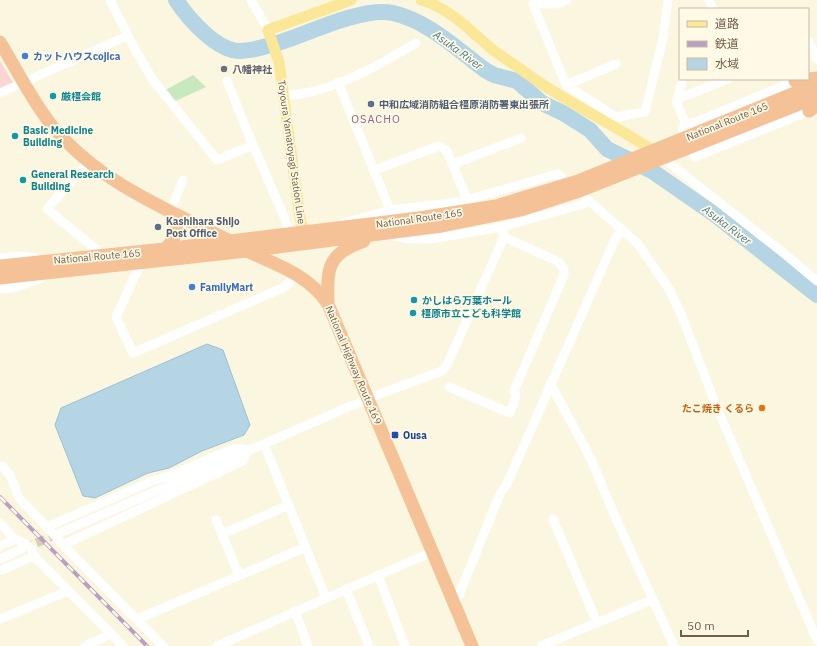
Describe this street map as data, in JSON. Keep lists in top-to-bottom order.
{
  "streets": {
    "highway": ["National Route 165", "National Highway Route 169"],
    "main road": ["Toyoura Yamatoyagi Station Line"]
  },
  "crossings": [
    ["National Route 165", "Toyoura Yamatoyagi Station Line"],
    ["National Route 165", "National Highway Route 169"]
  ],
  "districts": ["OSACHO"],
  "water": ["Asuka River"],
  "places": {
    "other": [
      "カットハウスcojica",
      "八幡神社",
      "厳橿会館",
      "中和広域消防組合橿原消防署東出張所",
      "Basic Medicine Building",
      "General Research Building",
      "Kashihara Shijo Post Office",
      "FamilyMart",
      "かしはら万葉ホール",
      "橿原市立こども科学館",
      "たこ焼き くるら"
    ],
    "transit": ["Ousa"]
  },
  "legend": ["道路", "鉄道", "水域"],
  "scale_bar": "50 m"
}
